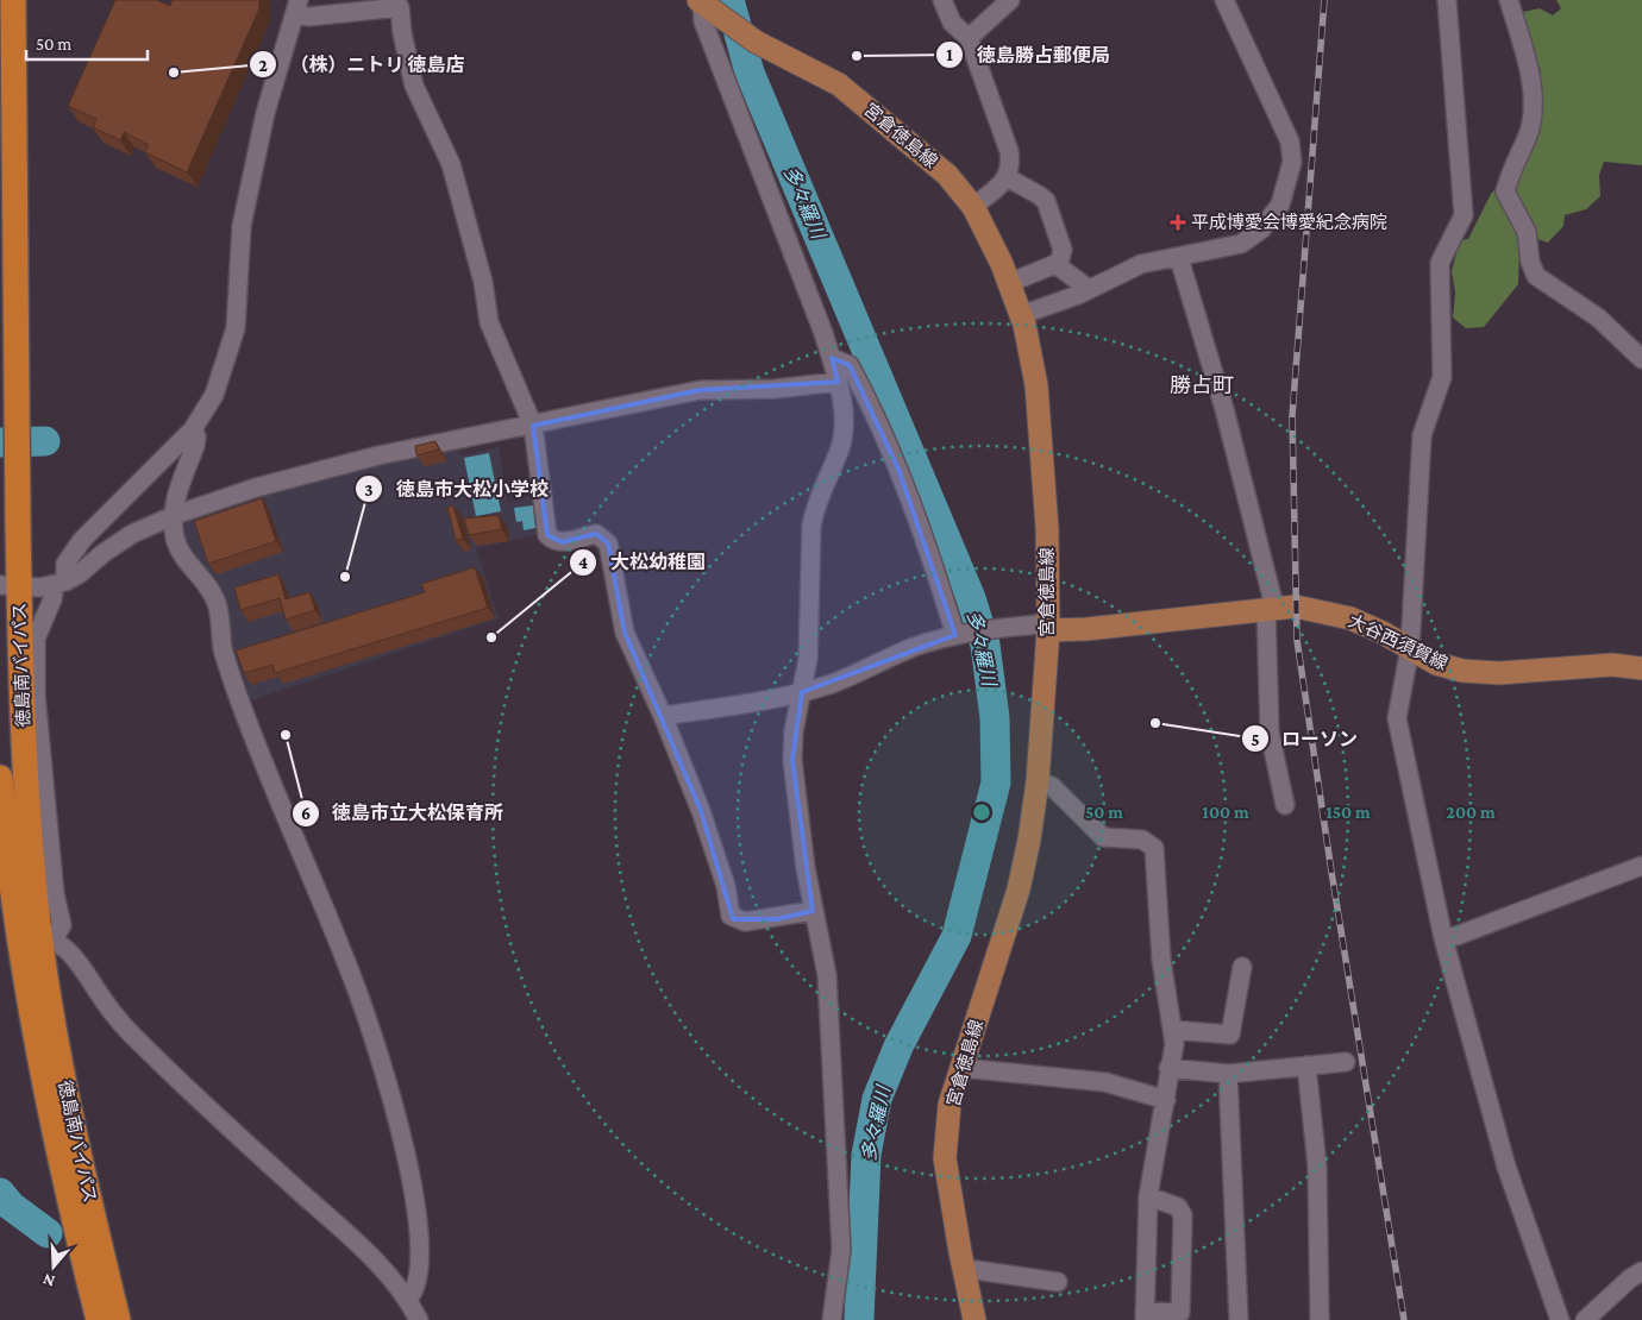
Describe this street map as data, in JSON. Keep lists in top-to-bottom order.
{
  "streets": {
    "highway": ["徳島南バイパス"],
    "main road": ["宮倉徳島線", "大谷西須賀線"]
  },
  "crossings": [
    ["宮倉徳島線", "大谷西須賀線"]
  ],
  "districts": ["勝占町"],
  "water": ["多々羅川"],
  "places": {
    "other": [
      "徳島勝占郵便局",
      "（株）ニトリ 徳島店",
      "徳島市大松小学校",
      "大松幼稚園",
      "ローソン",
      "徳島市立大松保育所"
    ],
    "health": ["平成博愛会博愛紀念病院"]
  },
  "scale_bar": "50 m",
  "north": "bottom",
  "rings": [
    "50 m",
    "100 m",
    "150 m",
    "200 m"
  ]
}
